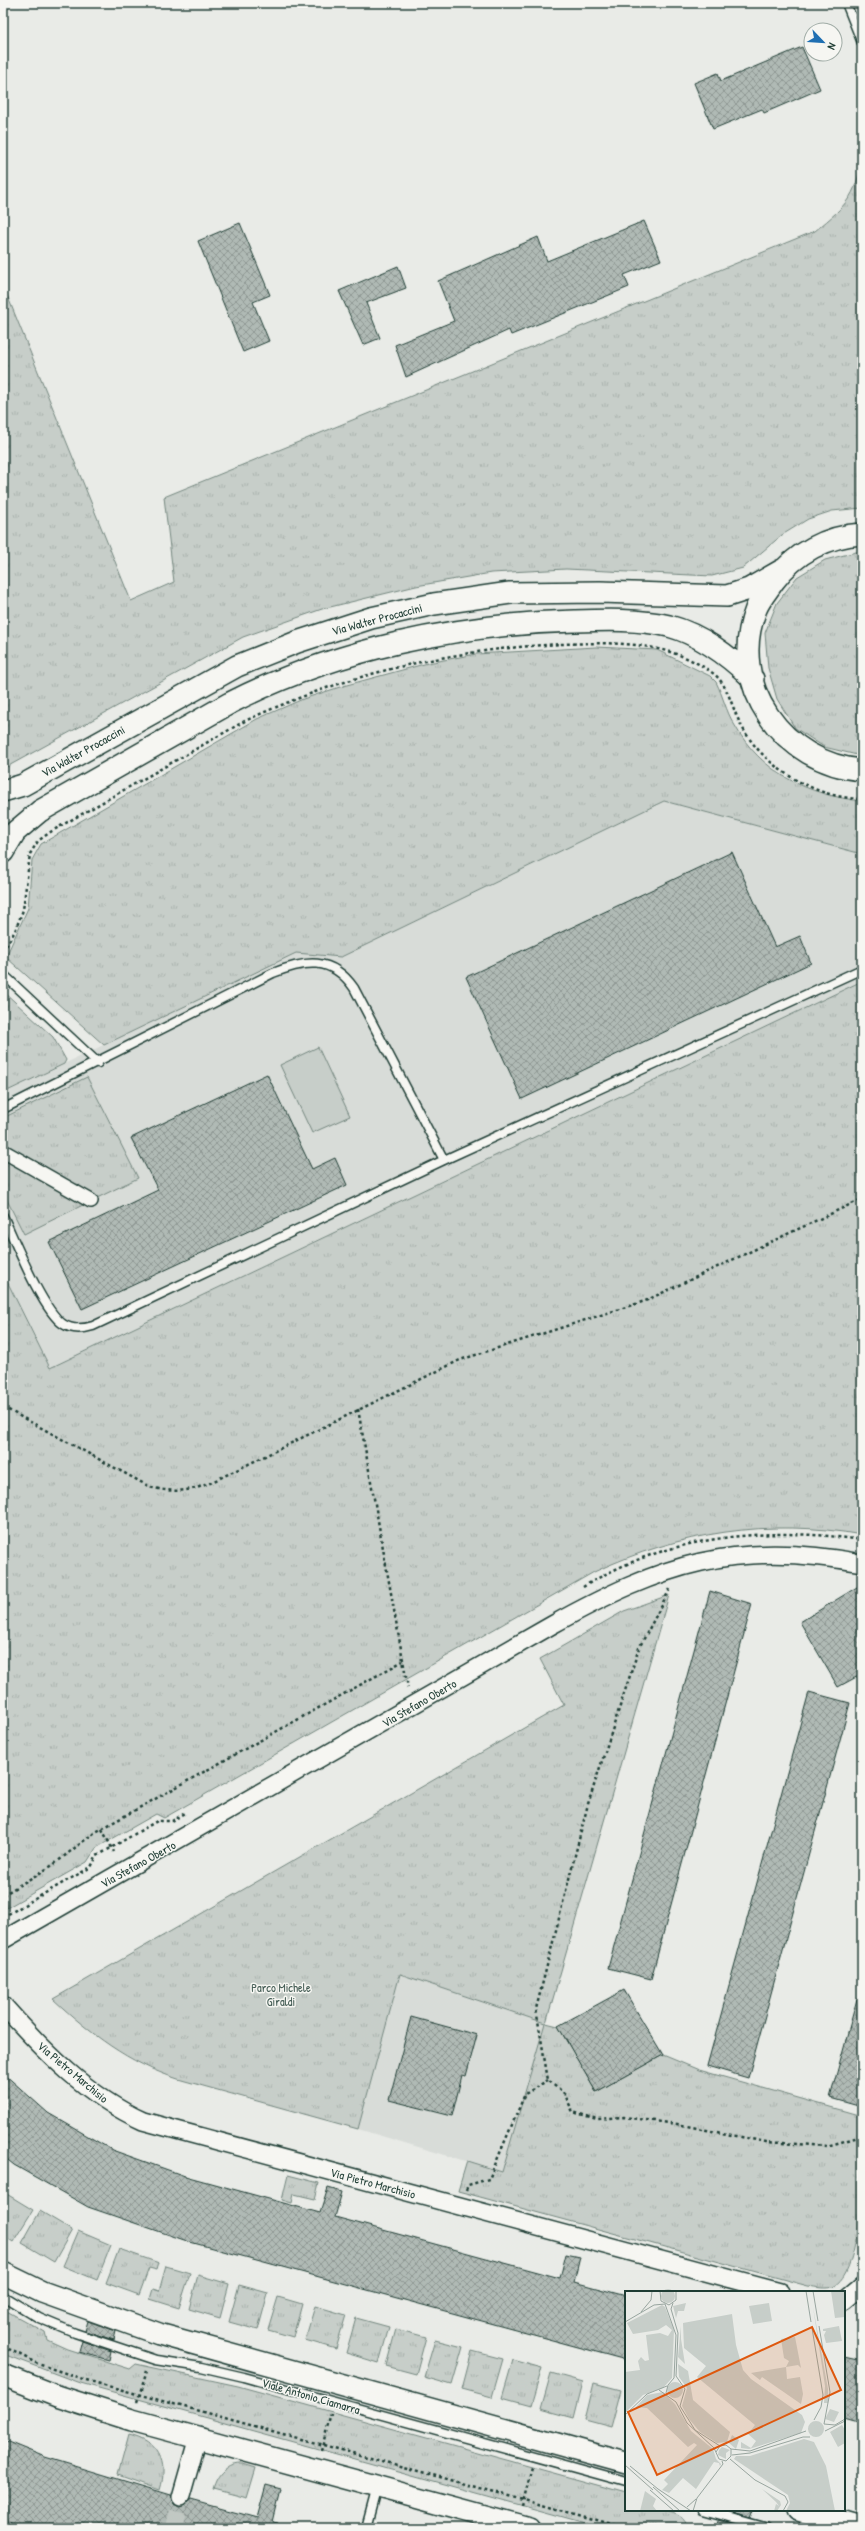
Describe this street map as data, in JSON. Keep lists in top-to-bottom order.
{
  "streets": {
    "street": [
      "Via Walter Procaccini",
      "Via Stefano Oberto",
      "Via Pietro Marchisio",
      "Viale Antonio Ciamarra"
    ]
  },
  "parks": ["Parco Michele Giraldi"],
  "north": "bottom right"
}
